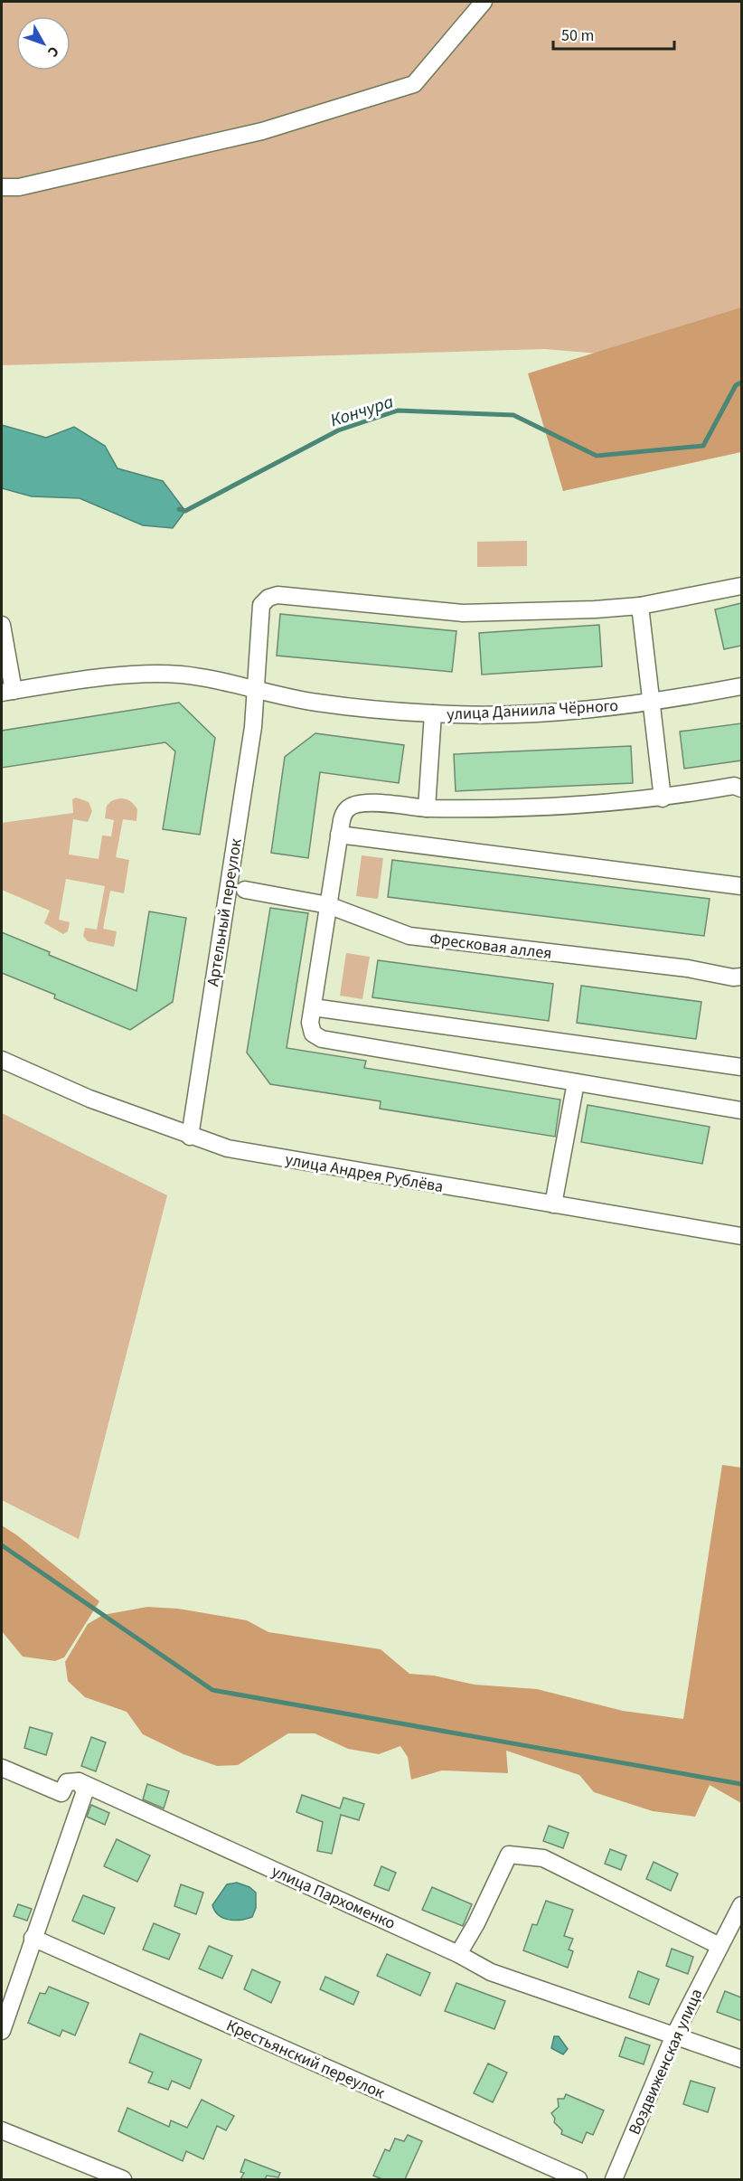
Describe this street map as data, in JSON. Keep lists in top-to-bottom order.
{
  "streets": {
    "street": [
      "улица Даниила Чёрного",
      "Артельный переулок",
      "Фресковая аллея",
      "улица Андрея Рублёва",
      "улица Пархоменко",
      "Крестьянский переулок",
      "Воздвиженская улица"
    ]
  },
  "crossings": [
    ["улица Даниила Чёрного", "Артельный переулок"],
    ["Артельный переулок", "улица Андрея Рублёва"],
    ["улица Пархоменко", "Воздвиженская улица"]
  ],
  "water": ["Кончура"],
  "scale_bar": "50 m",
  "north": "bottom right"
}
